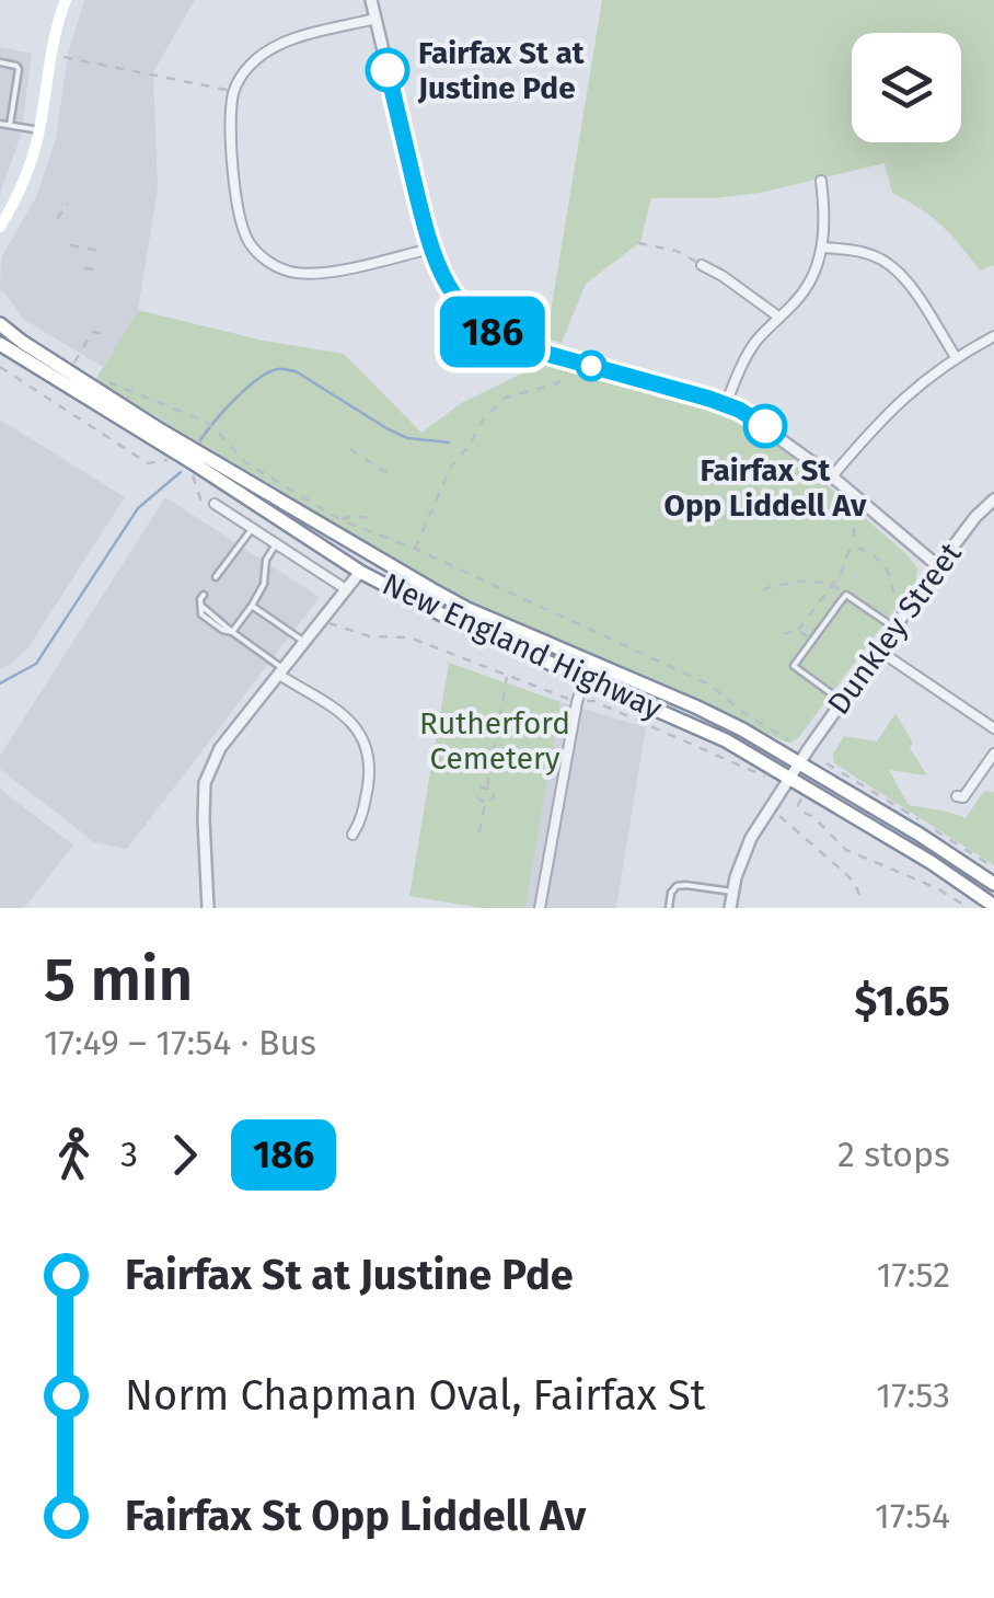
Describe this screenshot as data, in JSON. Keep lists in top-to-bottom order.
{
  "streets": {
    "highway": ["New England Highway"],
    "street": ["Dunkley Street"]
  },
  "crossings": [
    ["Dunkley Street", "New England Highway"]
  ],
  "parks": ["Rutherford Cemetery"],
  "places": ["Fairfax St at Justine Pde", "Fairfax St Opp Liddell Av"],
  "lines": ["bus line 186"],
  "page": {
    "on_map": "186",
    "heading": ["5 min", "17:49 – 17:54 · Bus", "$1.65"],
    "legs": ["3", "186", "2 stops"],
    "list": [
      {
        "name": "Fairfax St at Justine Pde",
        "value": "17:52"
      },
      {
        "name": "Norm Chapman Oval, Fairfax St",
        "value": "17:53"
      },
      {
        "name": "Fairfax St Opp Liddell Av",
        "value": "17:54"
      }
    ]
  }
}
